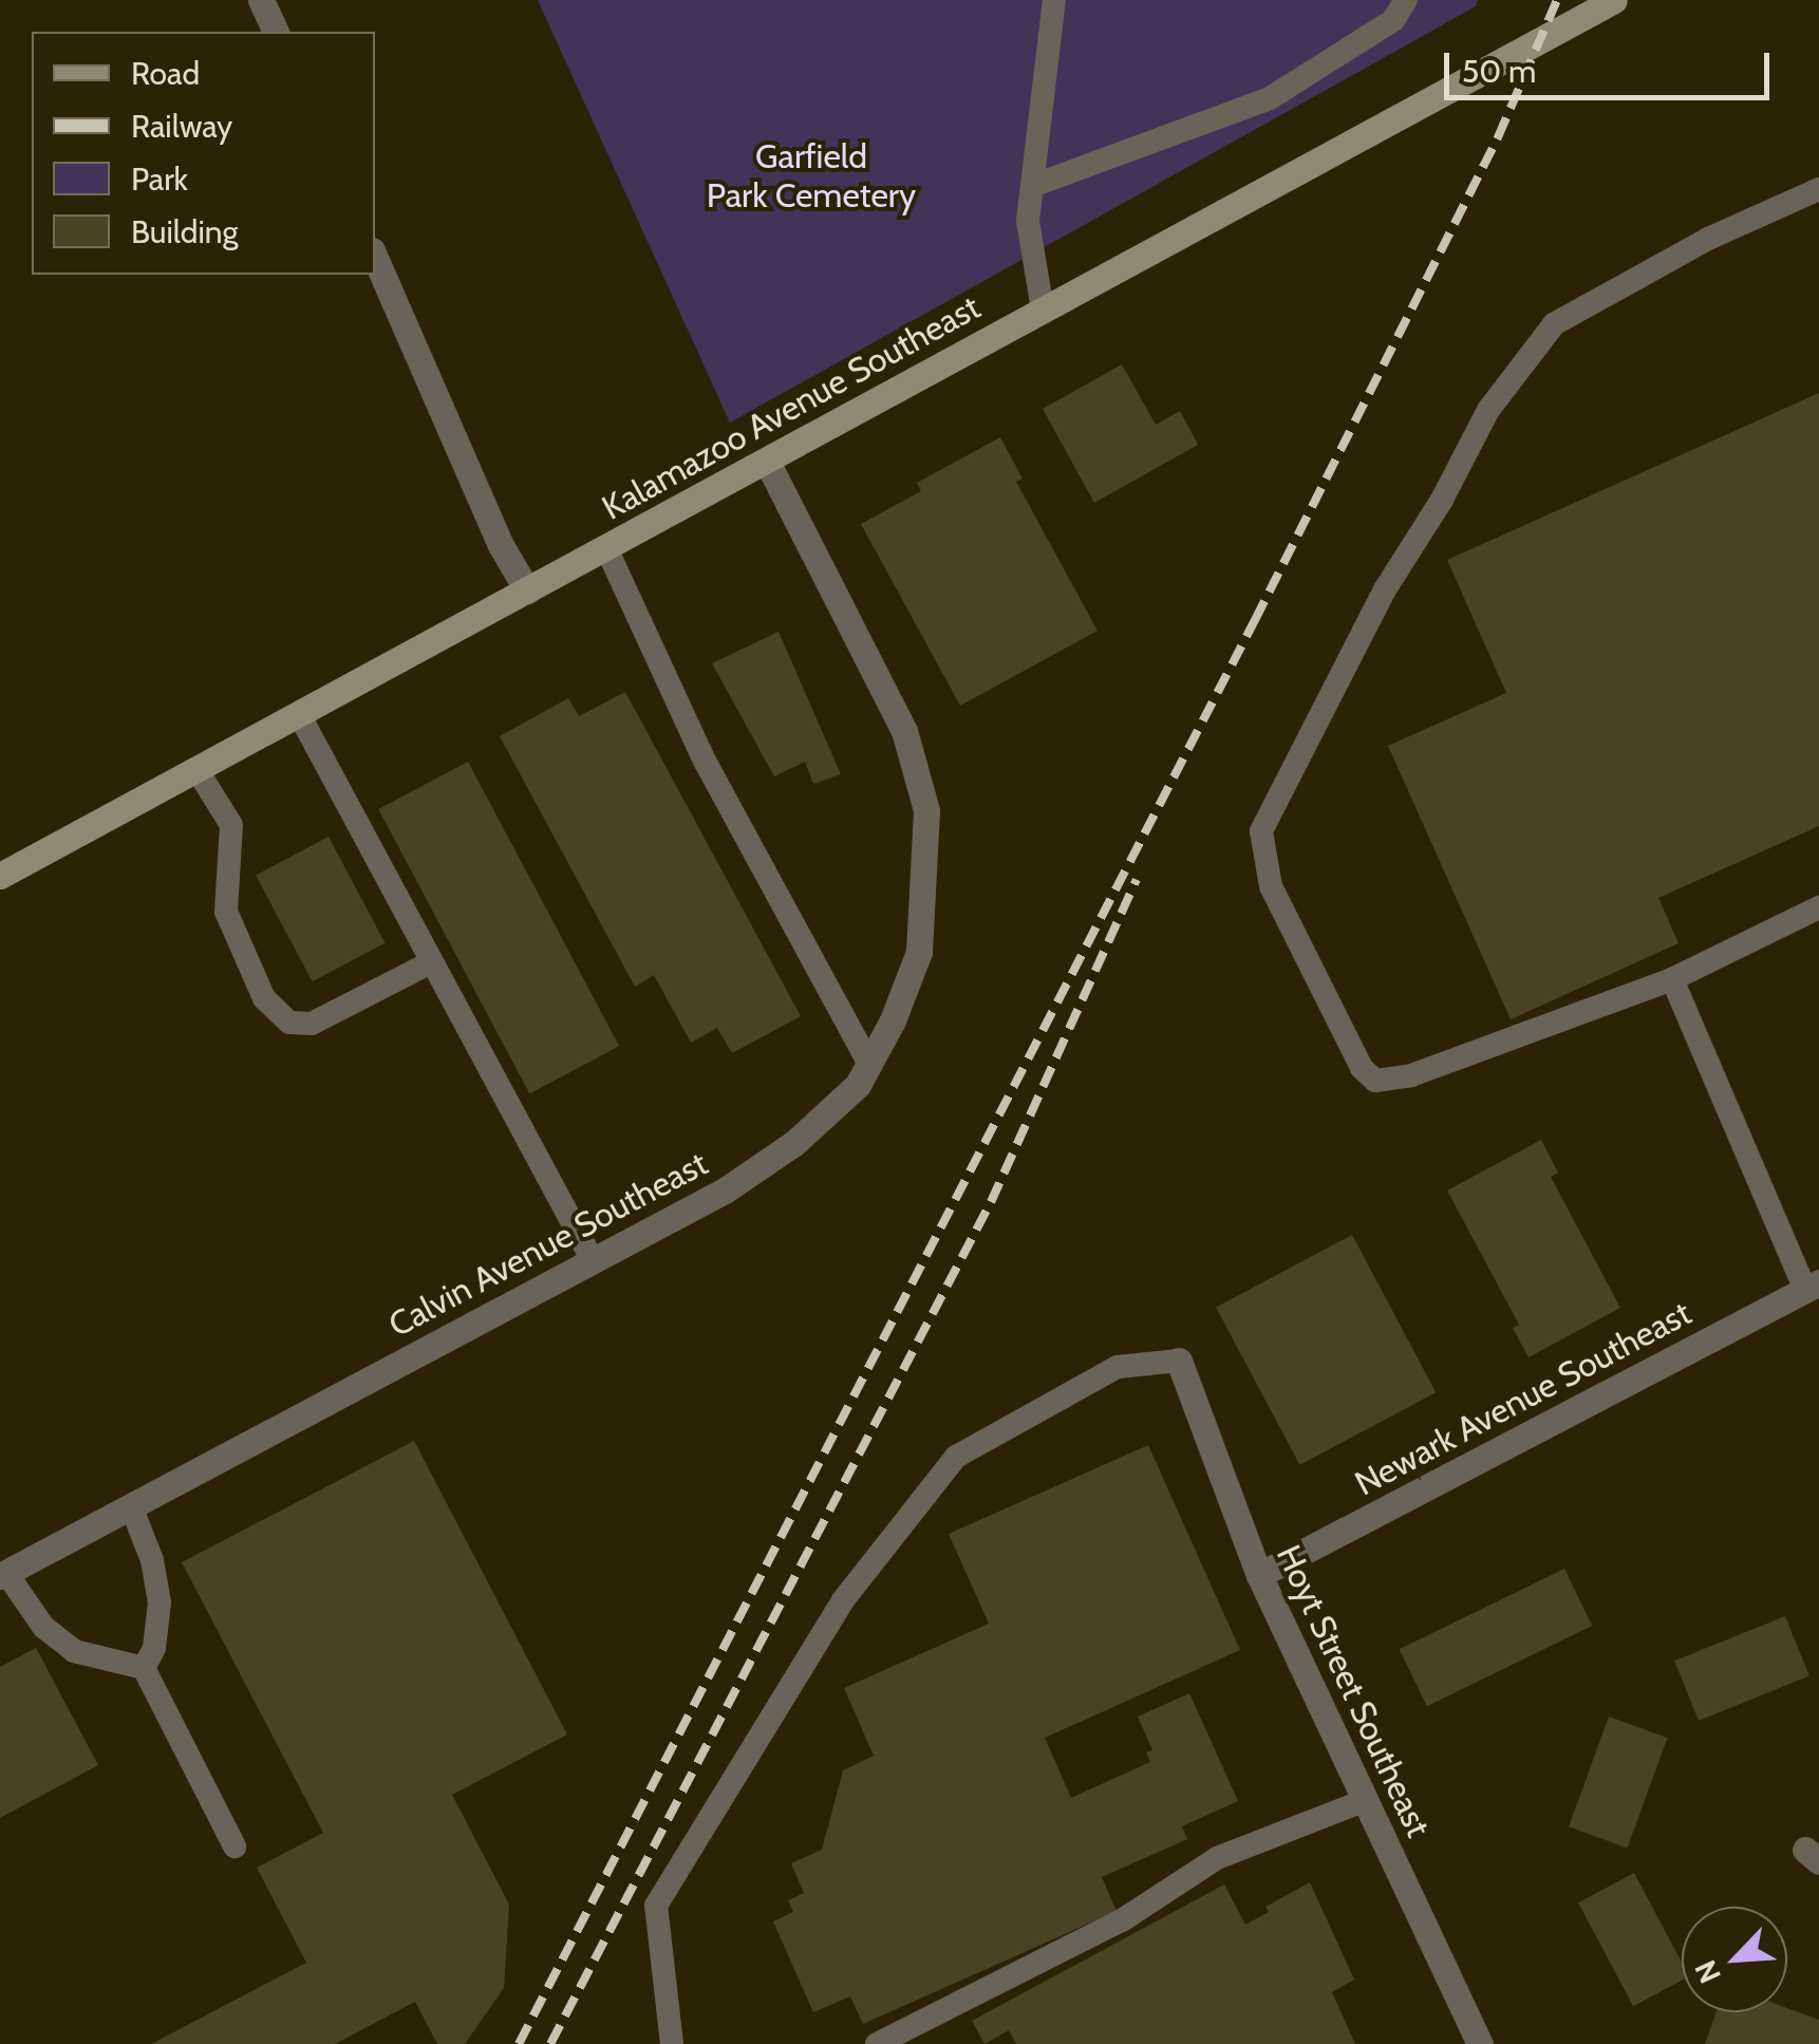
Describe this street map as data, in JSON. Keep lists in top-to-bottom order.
{
  "streets": {
    "main road": ["Kalamazoo Avenue Southeast"],
    "street": ["Calvin Avenue Southeast", "Newark Avenue Southeast", "Hoyt Street Southeast"]
  },
  "crossings": [
    ["Kalamazoo Avenue Southeast", "Calvin Avenue Southeast"],
    ["Newark Avenue Southeast", "Hoyt Street Southeast"]
  ],
  "parks": ["Garfield Park Cemetery"],
  "legend": [
    "Road",
    "Railway",
    "Park",
    "Building"
  ],
  "scale_bar": "50 m",
  "north": "bottom left"
}
